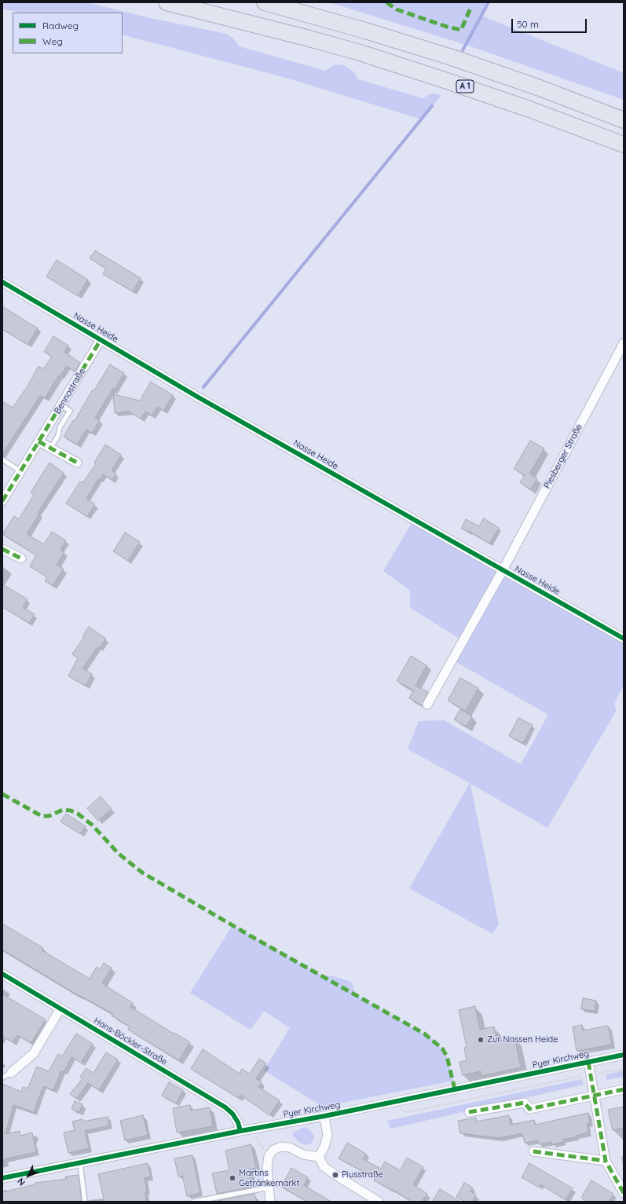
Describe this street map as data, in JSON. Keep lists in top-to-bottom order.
{
  "streets": {
    "highway": ["A 1"],
    "street": [
      "Nasse Heide",
      "Bennostraße",
      "Piesberger Straße",
      "Hans-Böckler-Straße",
      "Pyer Kirchweg"
    ]
  },
  "crossings": [
    ["Nasse Heide", "Bennostraße"],
    ["Nasse Heide", "Piesberger Straße"],
    ["Hans-Böckler-Straße", "Pyer Kirchweg"]
  ],
  "places": ["Zur Nassen Heide", "Piusstraße", "Martins Getränkemarkt"],
  "legend": ["Radweg", "Weg"],
  "scale_bar": "50 m",
  "north": "bottom left"
}
